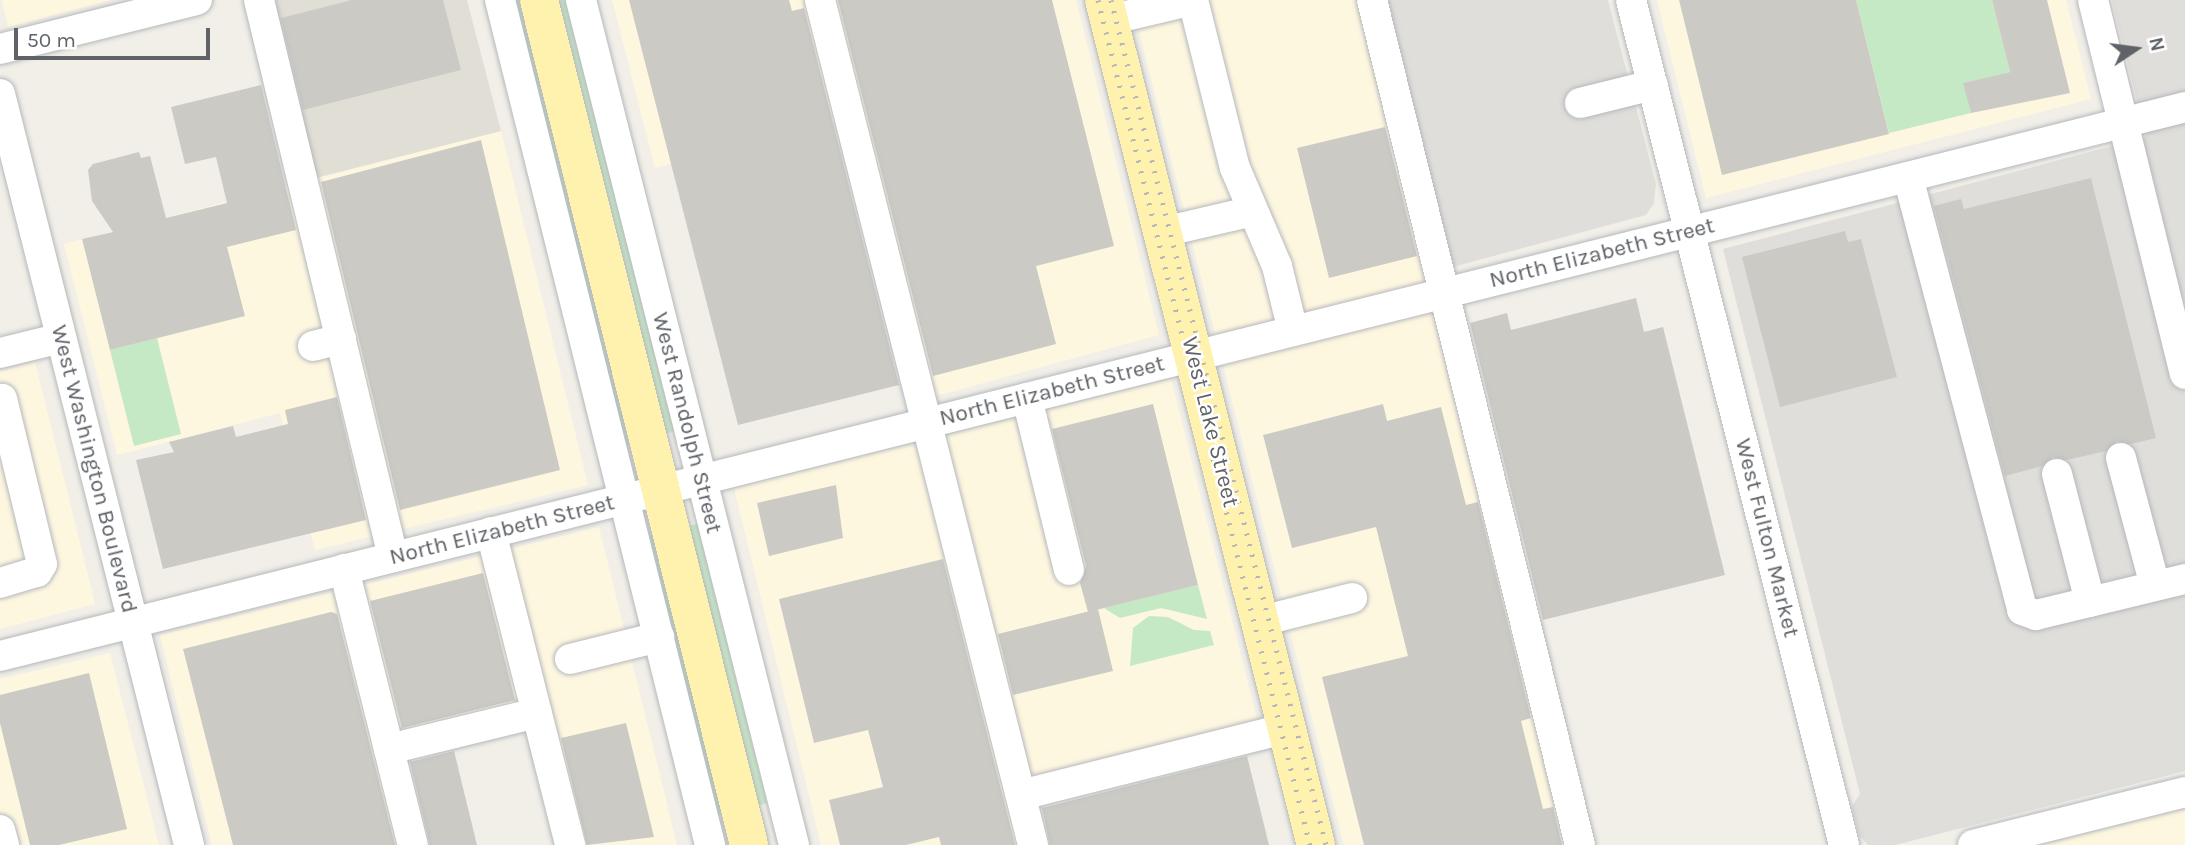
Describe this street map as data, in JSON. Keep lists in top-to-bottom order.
{
  "streets": {
    "main road": ["West Lake Street", "West Randolph Street"],
    "street": ["North Elizabeth Street", "West Washington Boulevard", "West Fulton Market"]
  },
  "crossings": [
    ["North Elizabeth Street", "West Lake Street"],
    ["North Elizabeth Street", "West Randolph Street"],
    ["North Elizabeth Street", "West Washington Boulevard"],
    ["North Elizabeth Street", "West Fulton Market"]
  ],
  "scale_bar": "50 m",
  "north": "right"
}
